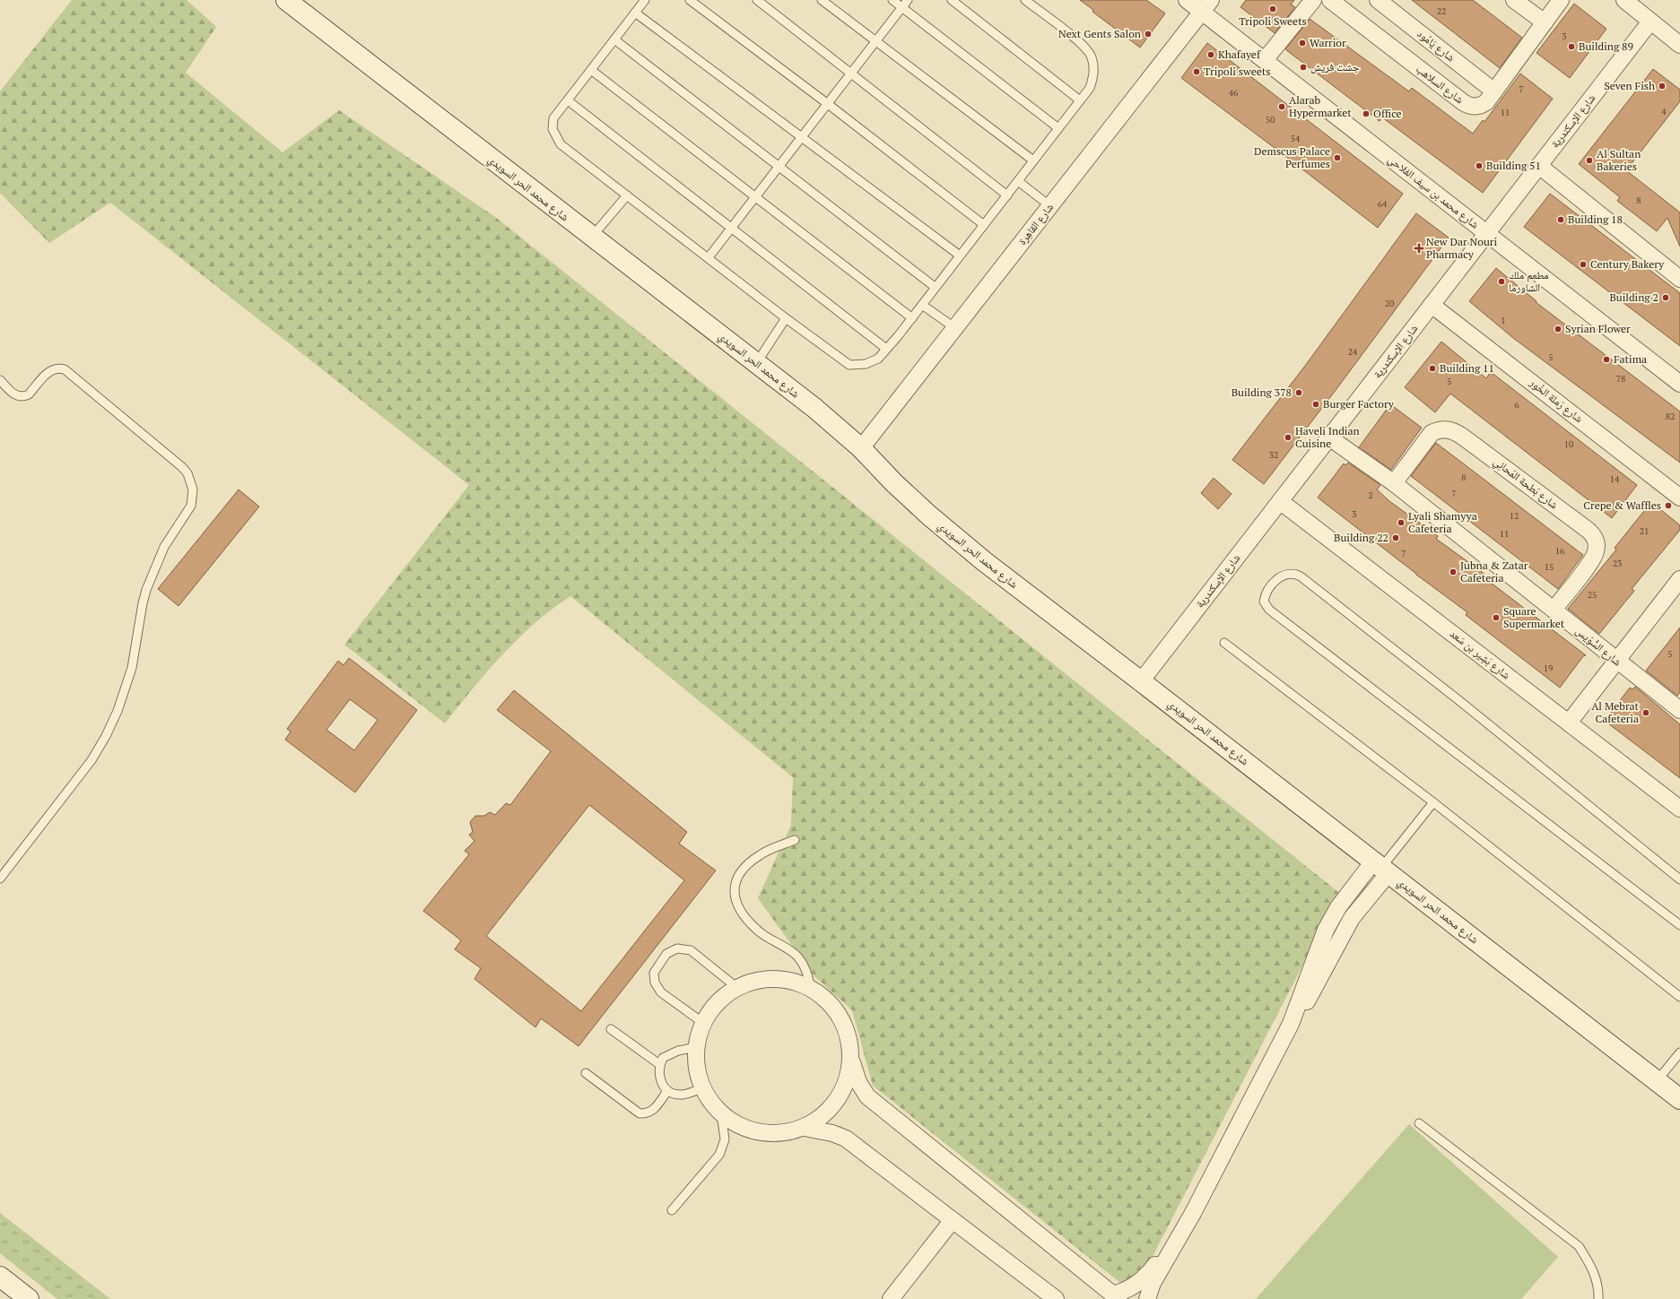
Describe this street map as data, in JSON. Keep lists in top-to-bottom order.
{
  "streets": {
    "street": [
      "شارع يَامُود",
      "شارع السلاهب",
      "شارع الإسكندرية",
      "شارع محمد الحر السويدي",
      "شارع محمد بن سيف الفلاحي",
      "شارع القاهِرة",
      "شارع رَملة الخُور",
      "شارع بَطحة المَحانِي",
      "شارع السُّوَيس",
      "شارع بَشِير بن سَعد"
    ]
  },
  "crossings": [
    ["شارع يَامُود", "شارع السلاهب"],
    ["شارع الإسكندرية", "شارع محمد الحر السويدي"],
    ["شارع الإسكندرية", "شارع محمد بن سيف الفلاحي"],
    ["شارع الإسكندرية", "شارع رَملة الخُور"],
    ["شارع الإسكندرية", "شارع السُّوَيس"],
    ["شارع الإسكندرية", "شارع بَشِير بن سَعد"],
    ["شارع محمد الحر السويدي", "شارع القاهِرة"],
    ["شارع محمد بن سيف الفلاحي", "شارع القاهِرة"],
    ["شارع بَطحة المَحانِي", "شارع السُّوَيس"]
  ],
  "places": {
    "other": [
      "Tripoli Sweets",
      "Next Gents Salon",
      "Warrior",
      "Building 89",
      "Khafayef",
      "جشت فريش",
      "Tripoli sweets",
      "Seven Fish",
      "Alarab Hypermarket",
      "Office",
      "Demscus Palace Perfumes",
      "Al Sultan Bakeries",
      "Building 51",
      "Building 18",
      "Century Bakery",
      "مطعم ملك الشاورما",
      "Building 2",
      "Syrian Flower",
      "Fatima",
      "Building 11",
      "Building 378",
      "Burger Factory",
      "Haveli Indian Cuisine",
      "Crepe & Waffles",
      "Lyali Shamyya Cafeteria",
      "Building 22",
      "Jubna & Zatar Cafeteria",
      "Square Supermarket",
      "Al Mebrat Cafeteria"
    ],
    "health": ["New Dar Nouri Pharmacy"]
  },
  "house_numbers": [
    "22",
    "3",
    "7",
    "46",
    "4",
    "11",
    "50",
    "54",
    "8",
    "64",
    "20",
    "1",
    "24",
    "5",
    "78",
    "5",
    "6",
    "82",
    "10",
    "32",
    "8",
    "14",
    "7",
    "2",
    "3",
    "12",
    "21",
    "11",
    "16",
    "7",
    "23",
    "15",
    "25",
    "5",
    "19"
  ]
}
